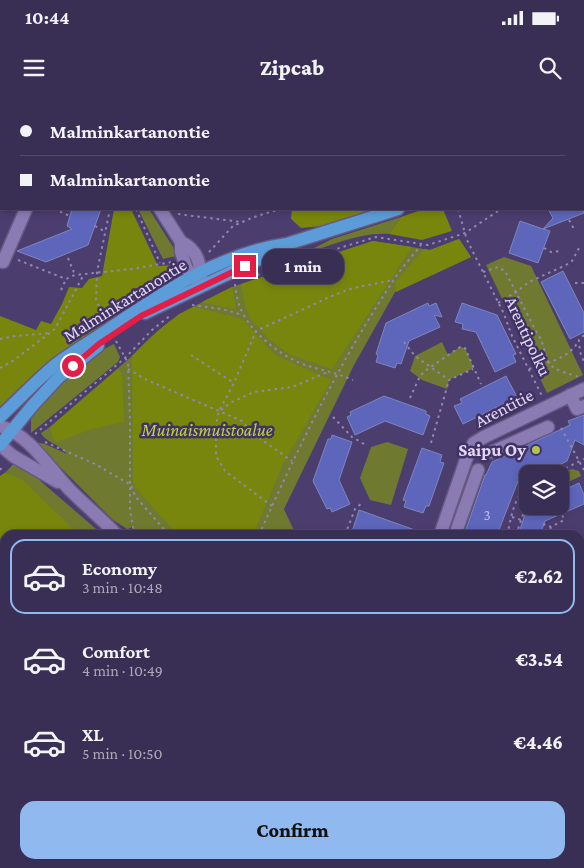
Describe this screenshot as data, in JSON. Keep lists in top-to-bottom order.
{
  "streets": {
    "main road": ["Malminkartanontie"],
    "street": ["Arentitie"],
    "path": ["Arentipolku"]
  },
  "crossings": [
    ["Arentipolku", "Arentitie"]
  ],
  "parks": ["Muinaismuistoalue"],
  "places": ["Saipu Oy"],
  "house_numbers": ["3"],
  "page": {
    "status": "10:44",
    "header": "Zipcab",
    "banner": ["Malminkartanontie", "Malminkartanontie"],
    "bubble": "1 min",
    "list": [
      {
        "name": "Economy",
        "note": "3 min · 10:48",
        "value": "€2.62"
      },
      {
        "name": "Comfort",
        "note": "4 min · 10:49",
        "value": "€3.54"
      },
      {
        "name": "XL",
        "note": "5 min · 10:50",
        "value": "€4.46"
      }
    ],
    "buttons": "Confirm"
  }
}
